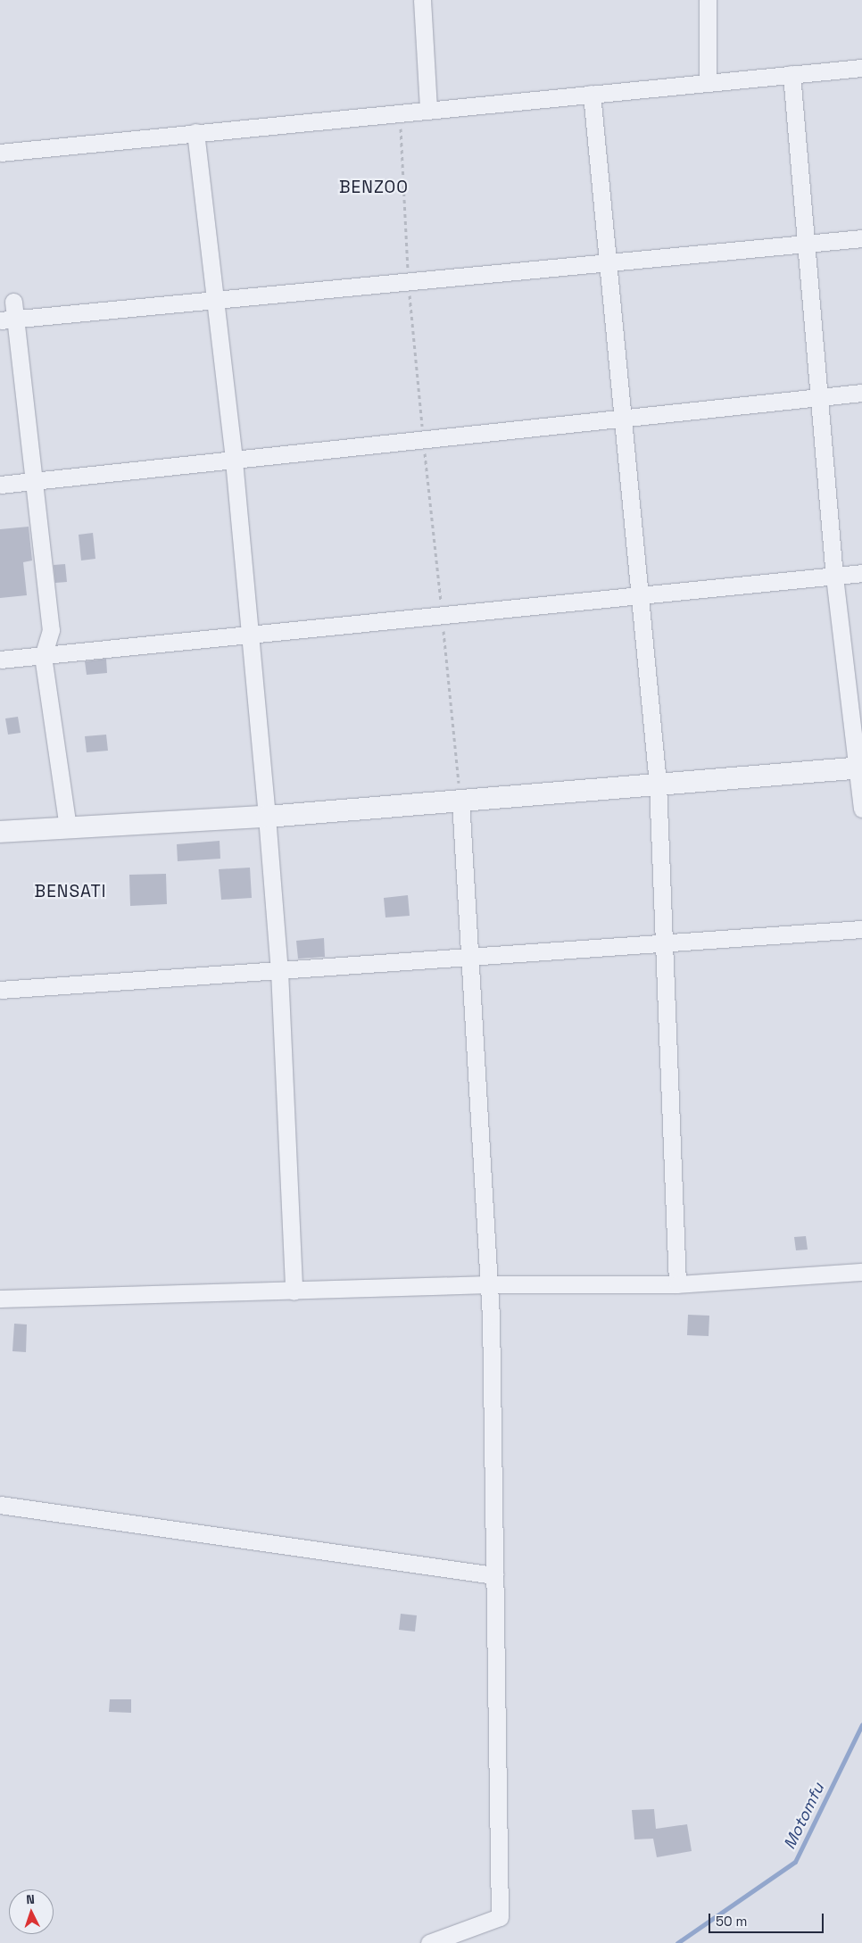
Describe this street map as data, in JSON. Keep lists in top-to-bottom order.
{
  "districts": ["BENZOO", "BENSATI"],
  "water": ["Motomfu"],
  "scale_bar": "50 m",
  "north": "top"
}
